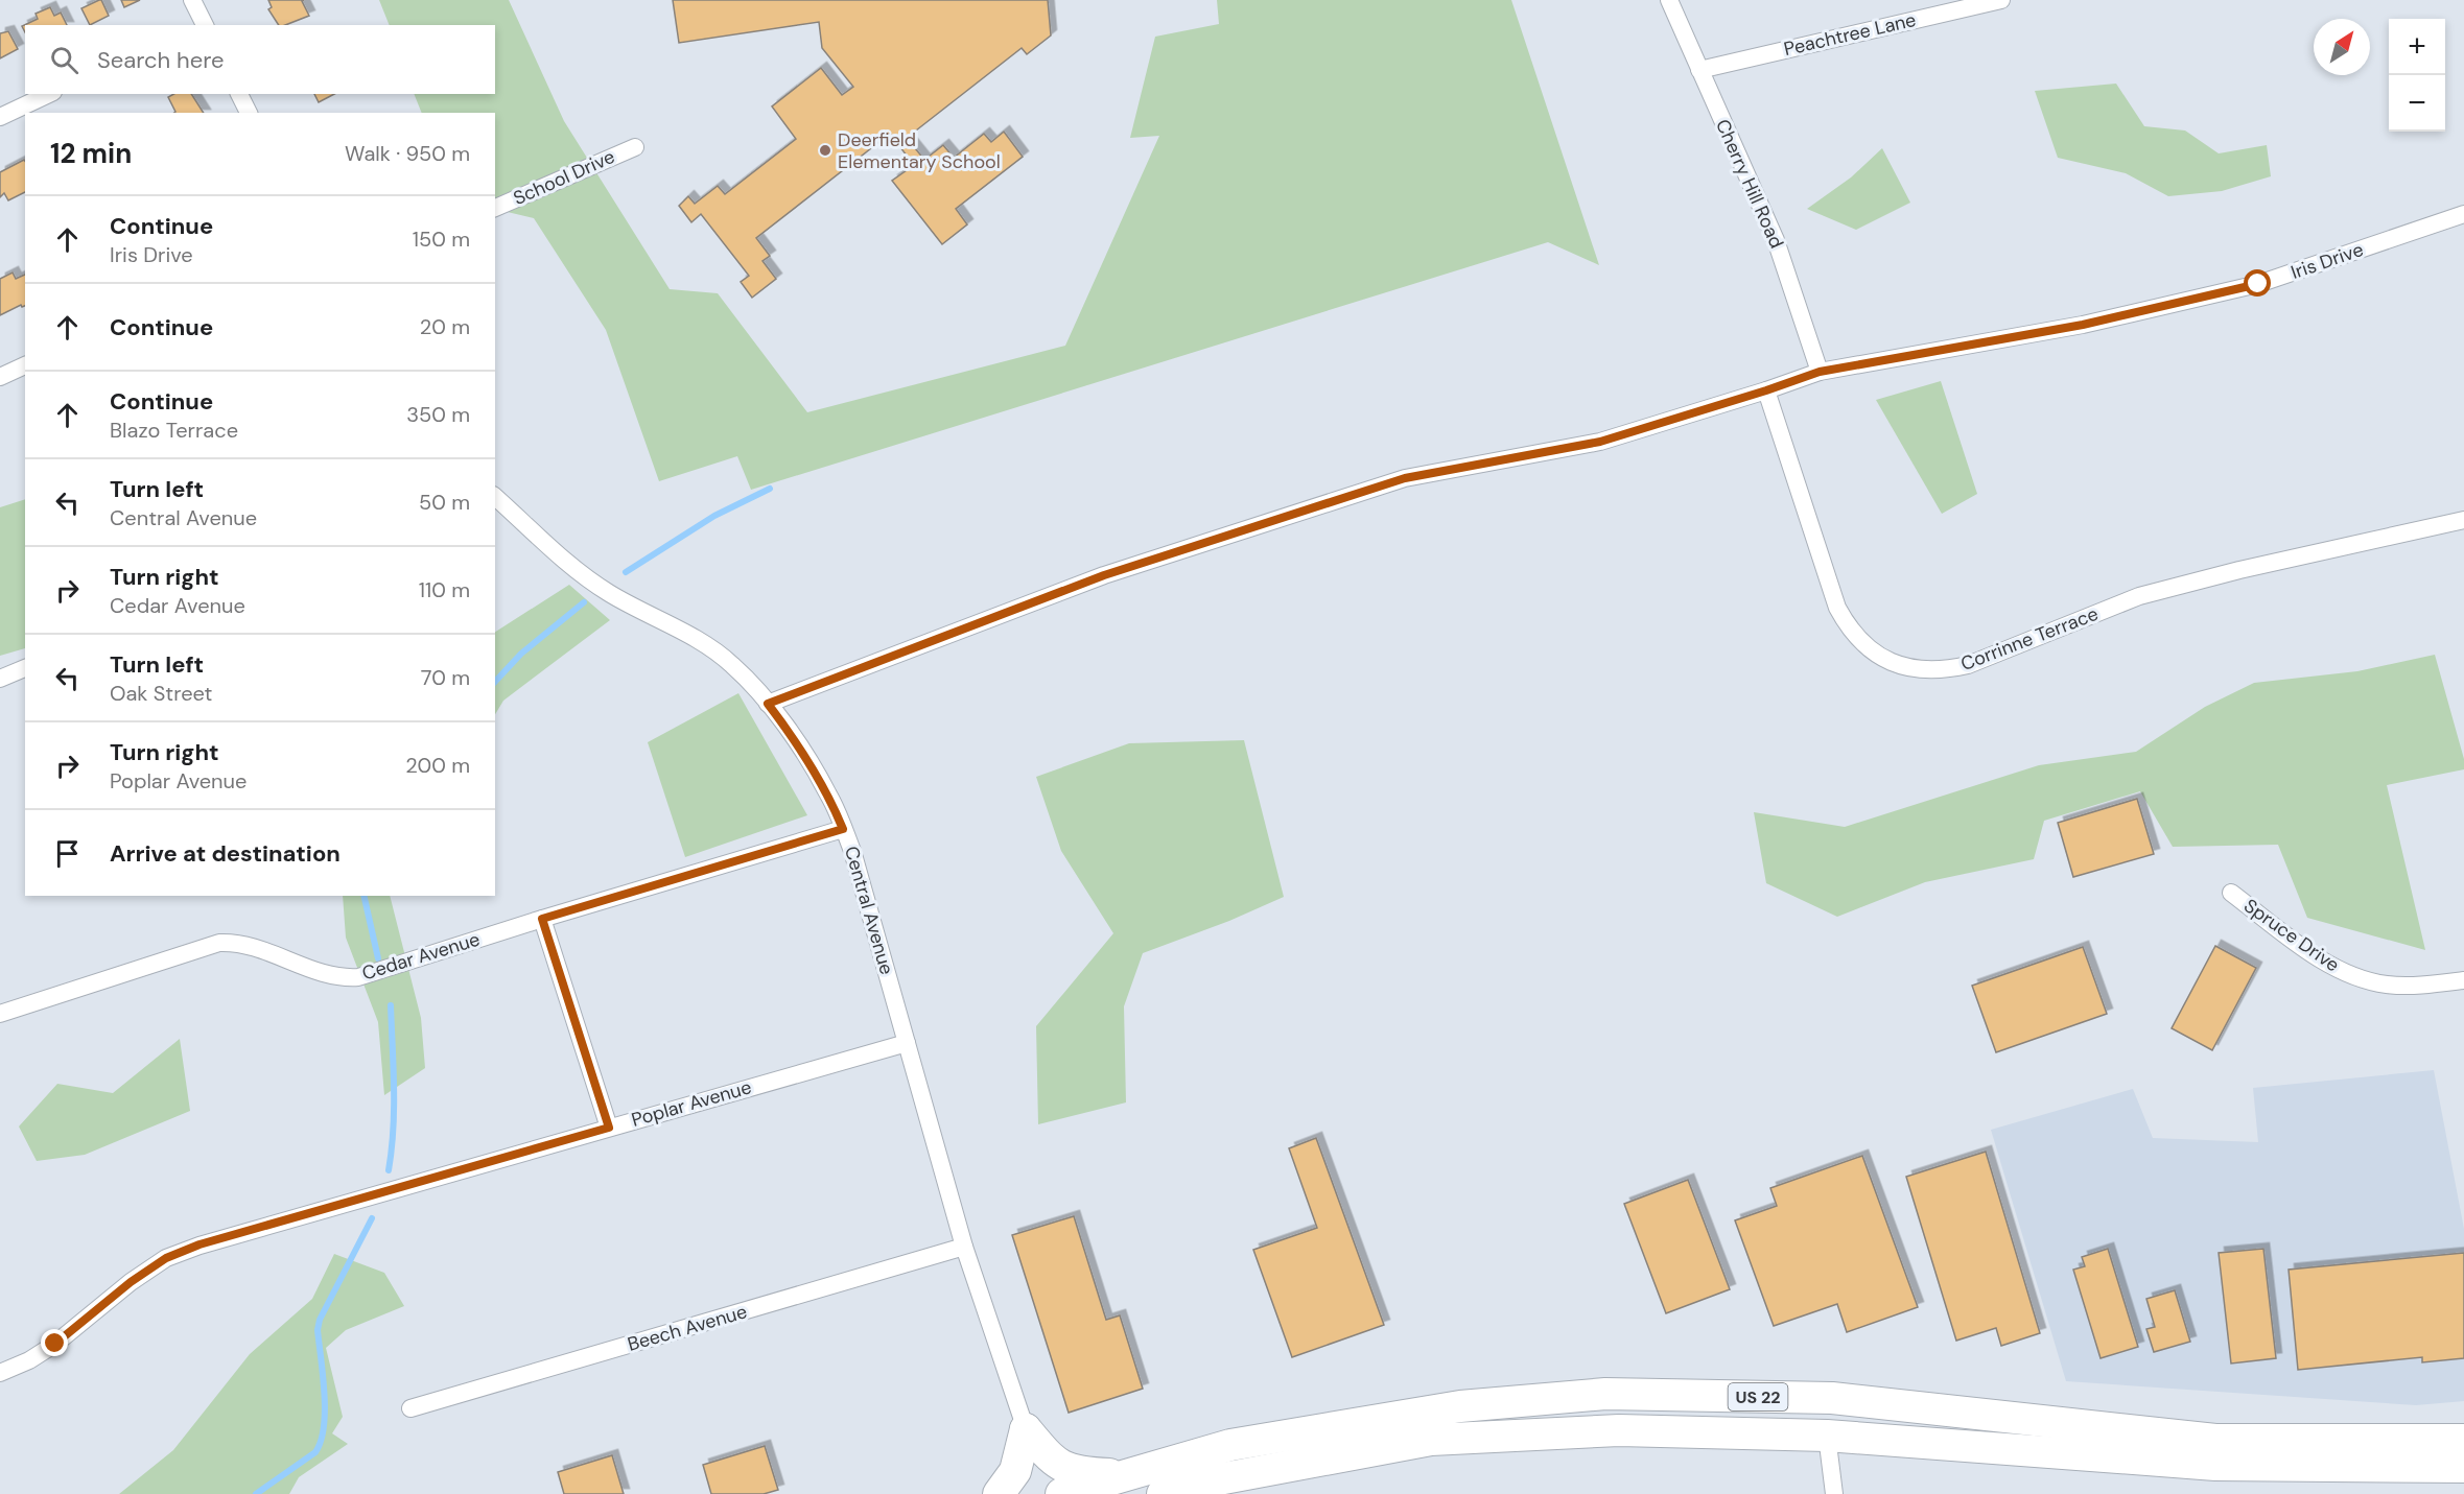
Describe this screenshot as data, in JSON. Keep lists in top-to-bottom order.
{
  "streets": {
    "highway": ["US 22"],
    "street": [
      "Peachtree Lane",
      "School Drive",
      "Cherry Hill Road",
      "Iris Drive",
      "Corrinne Terrace",
      "Central Avenue",
      "Spruce Drive",
      "Cedar Avenue",
      "Poplar Avenue",
      "Beech Avenue"
    ]
  },
  "crossings": [
    ["Peachtree Lane", "Cherry Hill Road"],
    ["Cherry Hill Road", "Iris Drive"],
    ["Iris Drive", "Corrinne Terrace"],
    ["Iris Drive", "Central Avenue"],
    ["Central Avenue", "Cedar Avenue"],
    ["Central Avenue", "Poplar Avenue"],
    ["Central Avenue", "Beech Avenue"]
  ],
  "places": ["Deerfield Elementary School"],
  "north": "top right",
  "page": {
    "map_buttons": ["+", "−"],
    "search": "Search here",
    "heading": ["12 min", "Walk · 950 m"],
    "list": [
      ["Continue", "Iris Drive", "150 m"],
      ["Continue", "20 m"],
      ["Continue", "Blazo Terrace", "350 m"],
      ["Turn left", "Central Avenue", "50 m"],
      ["Turn right", "Cedar Avenue", "110 m"],
      ["Turn left", "Oak Street", "70 m"],
      ["Turn right", "Poplar Avenue", "200 m"],
      "Arrive at destination"
    ]
  }
}
